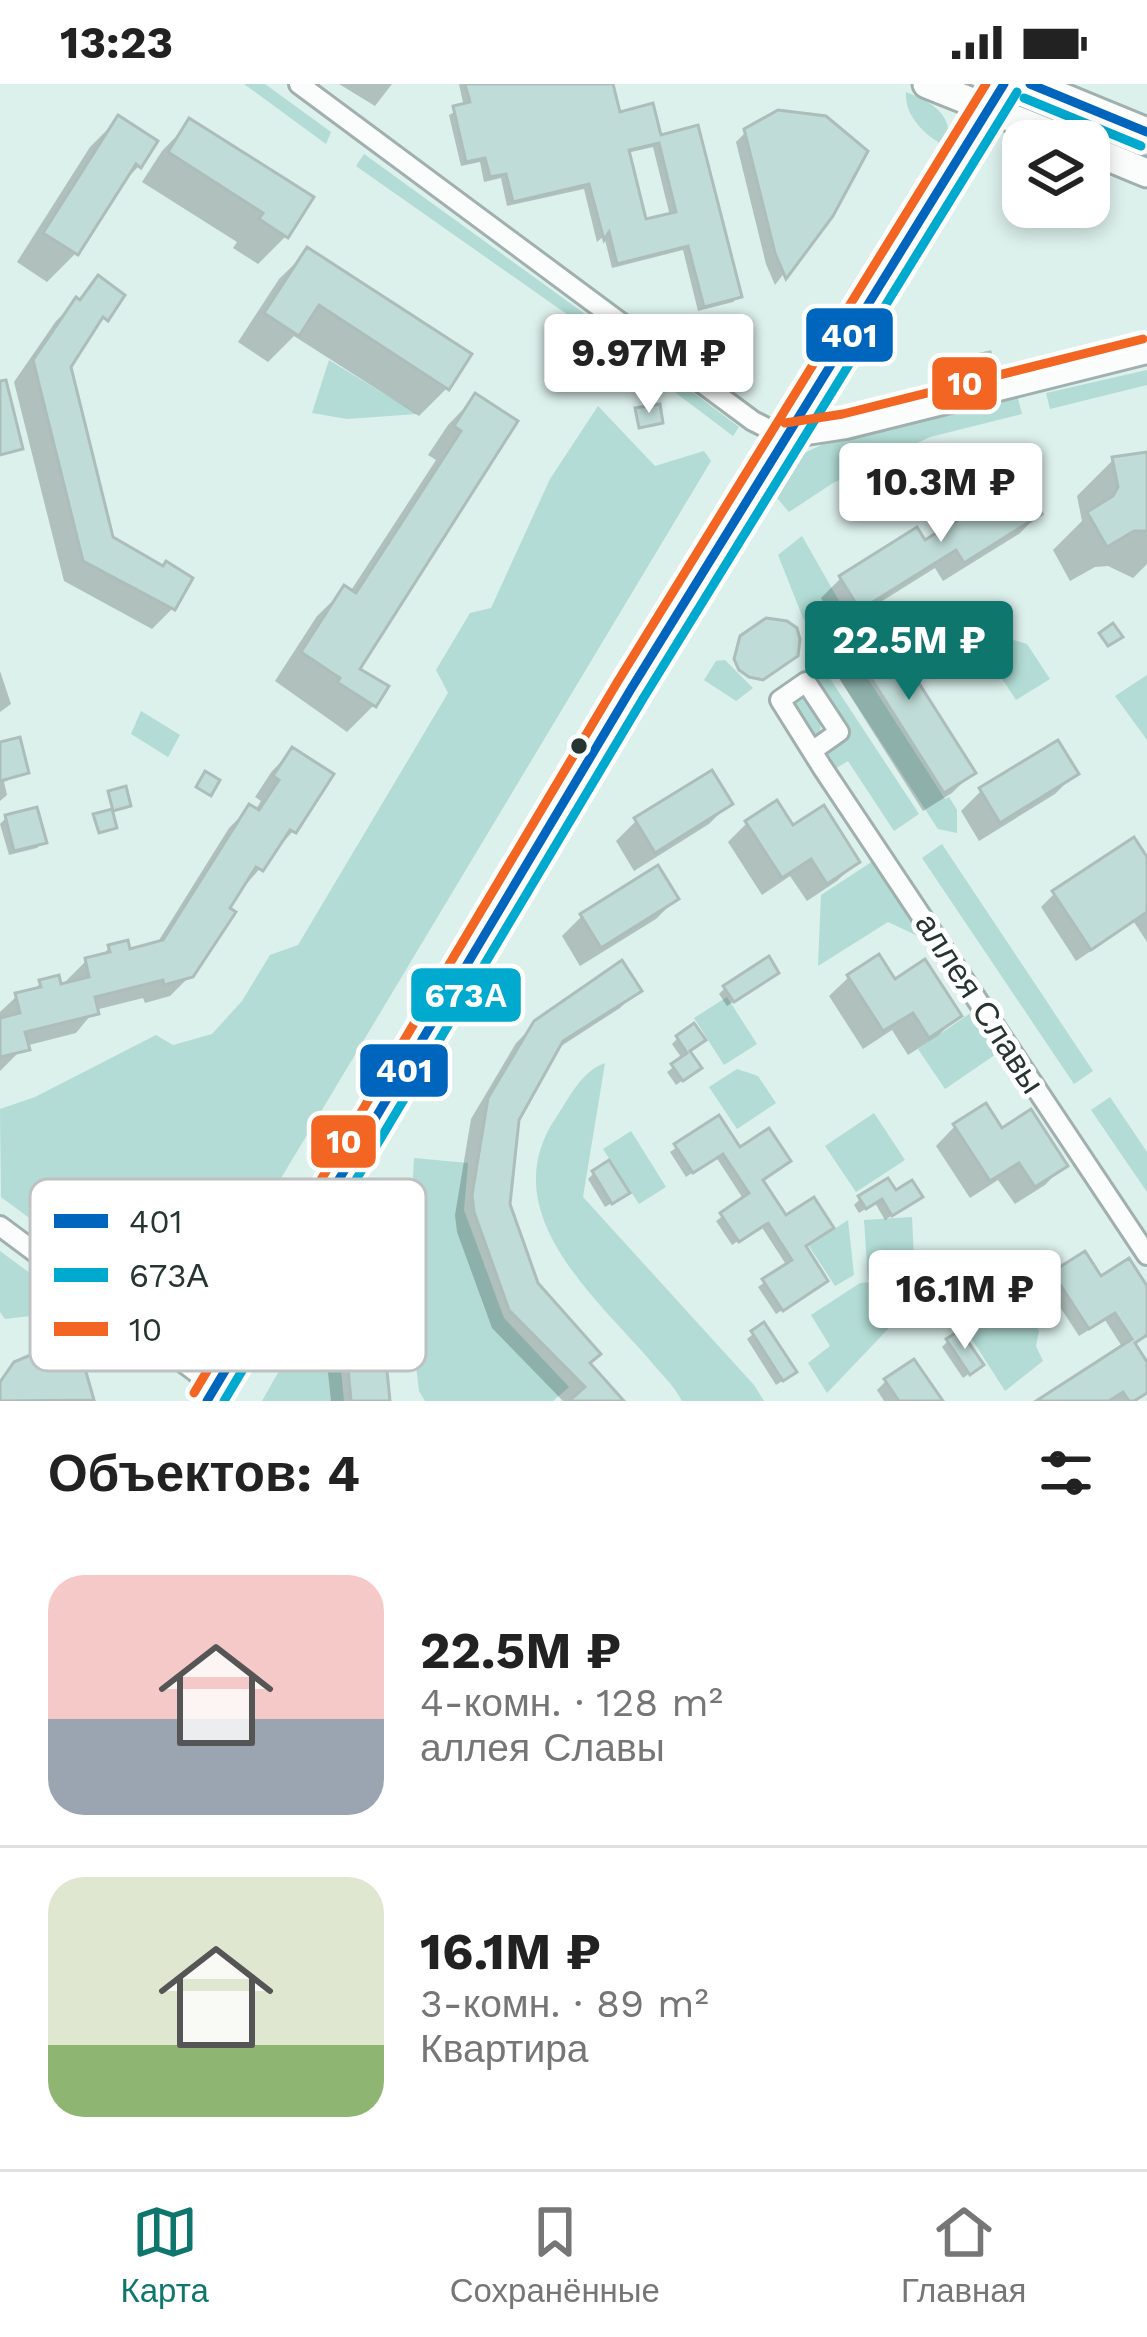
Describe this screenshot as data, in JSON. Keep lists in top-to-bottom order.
{
  "streets": {
    "street": ["аллея Славы"]
  },
  "lines": ["transit line 401", "transit line 10", "transit line 673А"],
  "legend": ["401", "673А", "10"],
  "page": {
    "status": "13:23",
    "price": [
      "9.97M ₽",
      "10.3M ₽",
      "22.5M ₽",
      "16.1M ₽"
    ],
    "heading": "Объектов: 4",
    "list": [
      {
        "name": "22.5M ₽",
        "note": "4-комн. · 128 m² · аллея Славы"
      },
      {
        "name": "16.1M ₽",
        "note": "3-комн. · 89 m² · Квартира"
      }
    ],
    "tabs": ["Карта", "Сохранённые", "Главная"]
  }
}
